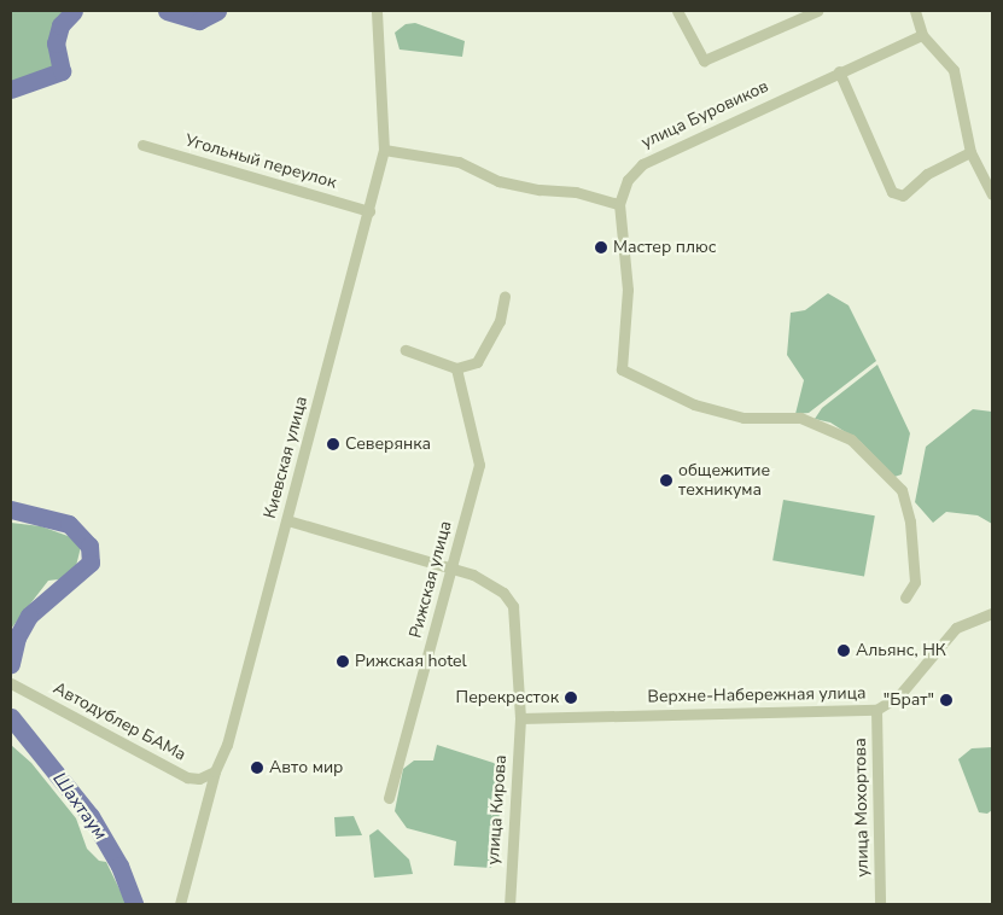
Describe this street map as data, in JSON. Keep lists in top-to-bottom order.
{
  "streets": {
    "street": [
      "улица Буровиков",
      "Угольный переулок",
      "Киевская улица",
      "Рижская улица",
      "Верхне-Набережная улица",
      "Автодублер БАМа",
      "улица Мохортова",
      "улица Кирова"
    ]
  },
  "crossings": [
    ["Угольный переулок", "Киевская улица"],
    ["Киевская улица", "Автодублер БАМа"],
    ["Киевская улица", "улица Кирова"],
    ["Рижская улица", "улица Кирова"],
    ["Верхне-Набережная улица", "улица Мохортова"],
    ["Верхне-Набережная улица", "улица Кирова"]
  ],
  "water": ["Шахтаум"],
  "places": [
    "Мастер плюс",
    "Северянка",
    "общежитие техникума",
    "Альянс, НК",
    "Рижская hotel",
    "Перекресток",
    "\"Брат\"",
    "Авто мир"
  ]
}
